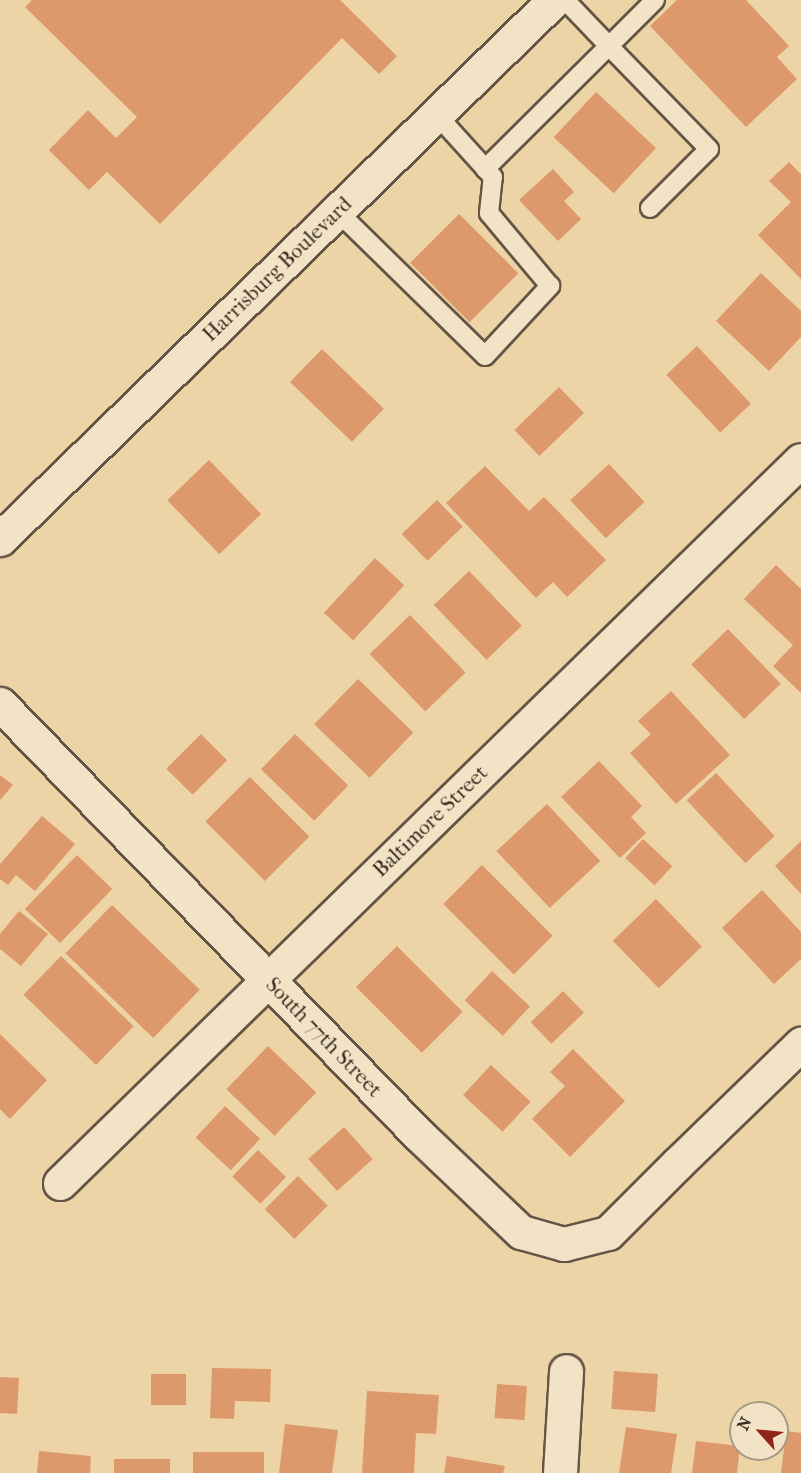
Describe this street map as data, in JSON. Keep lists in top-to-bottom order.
{
  "streets": {
    "street": ["Harrisburg Boulevard", "Baltimore Street", "South 77th Street"]
  },
  "crossings": [
    ["Baltimore Street", "South 77th Street"]
  ],
  "north": "top left"
}
